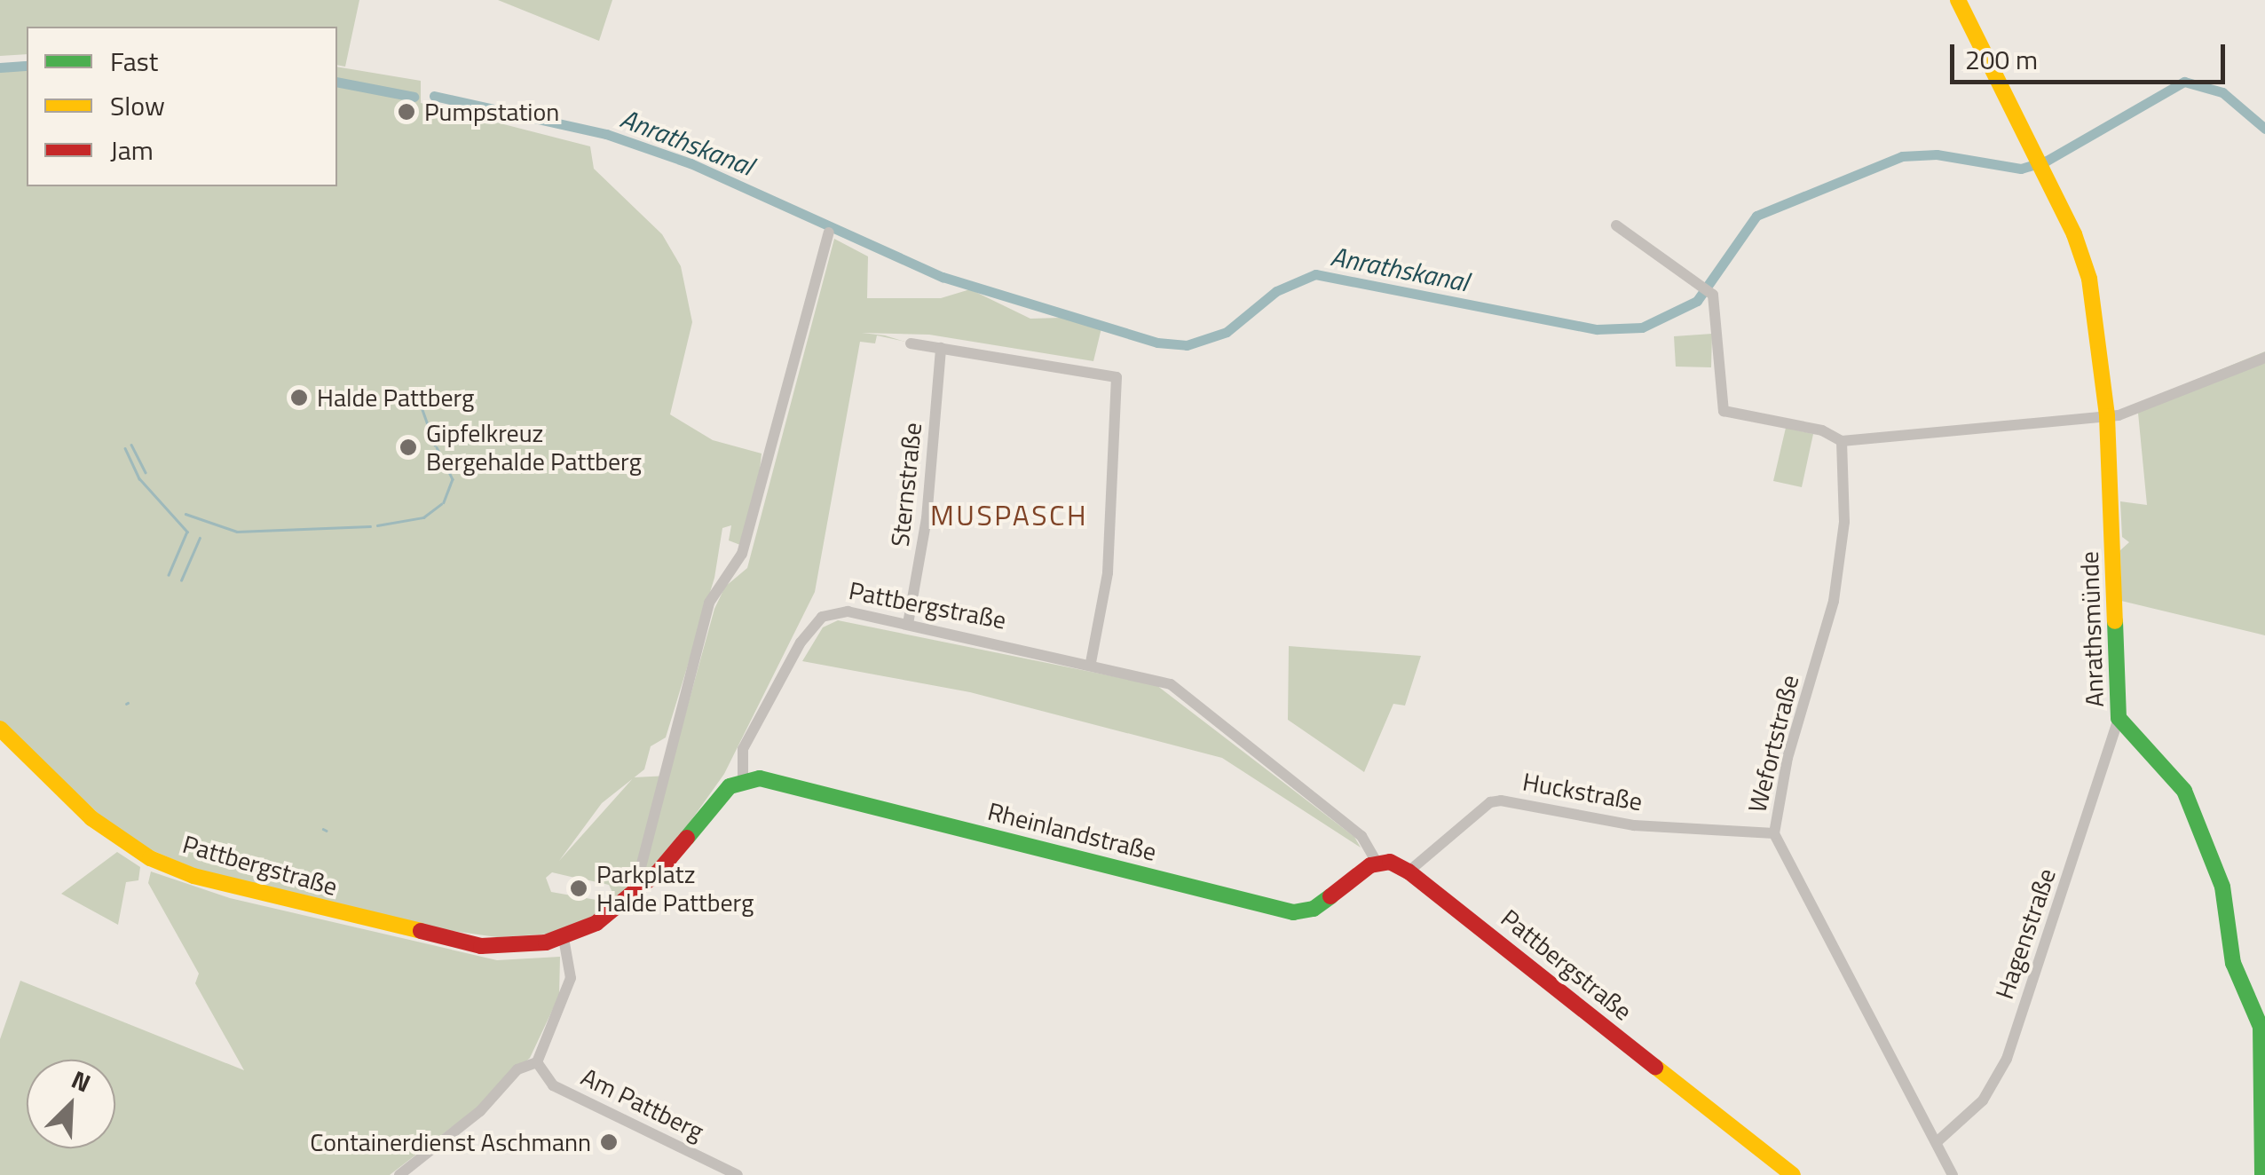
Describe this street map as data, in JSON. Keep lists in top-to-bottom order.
{
  "streets": {
    "street": [
      "Sternstraße",
      "Pattbergstraße",
      "Anrathsmünde",
      "Wefortstraße",
      "Huckstraße",
      "Rheinlandstraße",
      "Hagenstraße",
      "Am Pattberg"
    ]
  },
  "crossings": [
    ["Sternstraße", "Pattbergstraße"],
    ["Pattbergstraße", "Huckstraße"],
    ["Pattbergstraße", "Rheinlandstraße"],
    ["Anrathsmünde", "Hagenstraße"],
    ["Wefortstraße", "Huckstraße"],
    ["Wefortstraße", "Hagenstraße"]
  ],
  "districts": ["MUSPASCH"],
  "water": ["Anrathskanal"],
  "places": [
    "Pumpstation",
    "Halde Pattberg",
    "Gipfelkreuz Bergehalde Pattberg",
    "Parkplatz Halde Pattberg",
    "Containerdienst Aschmann"
  ],
  "legend": ["Fast", "Slow", "Jam"],
  "scale_bar": "200 m",
  "north": "top right"
}
